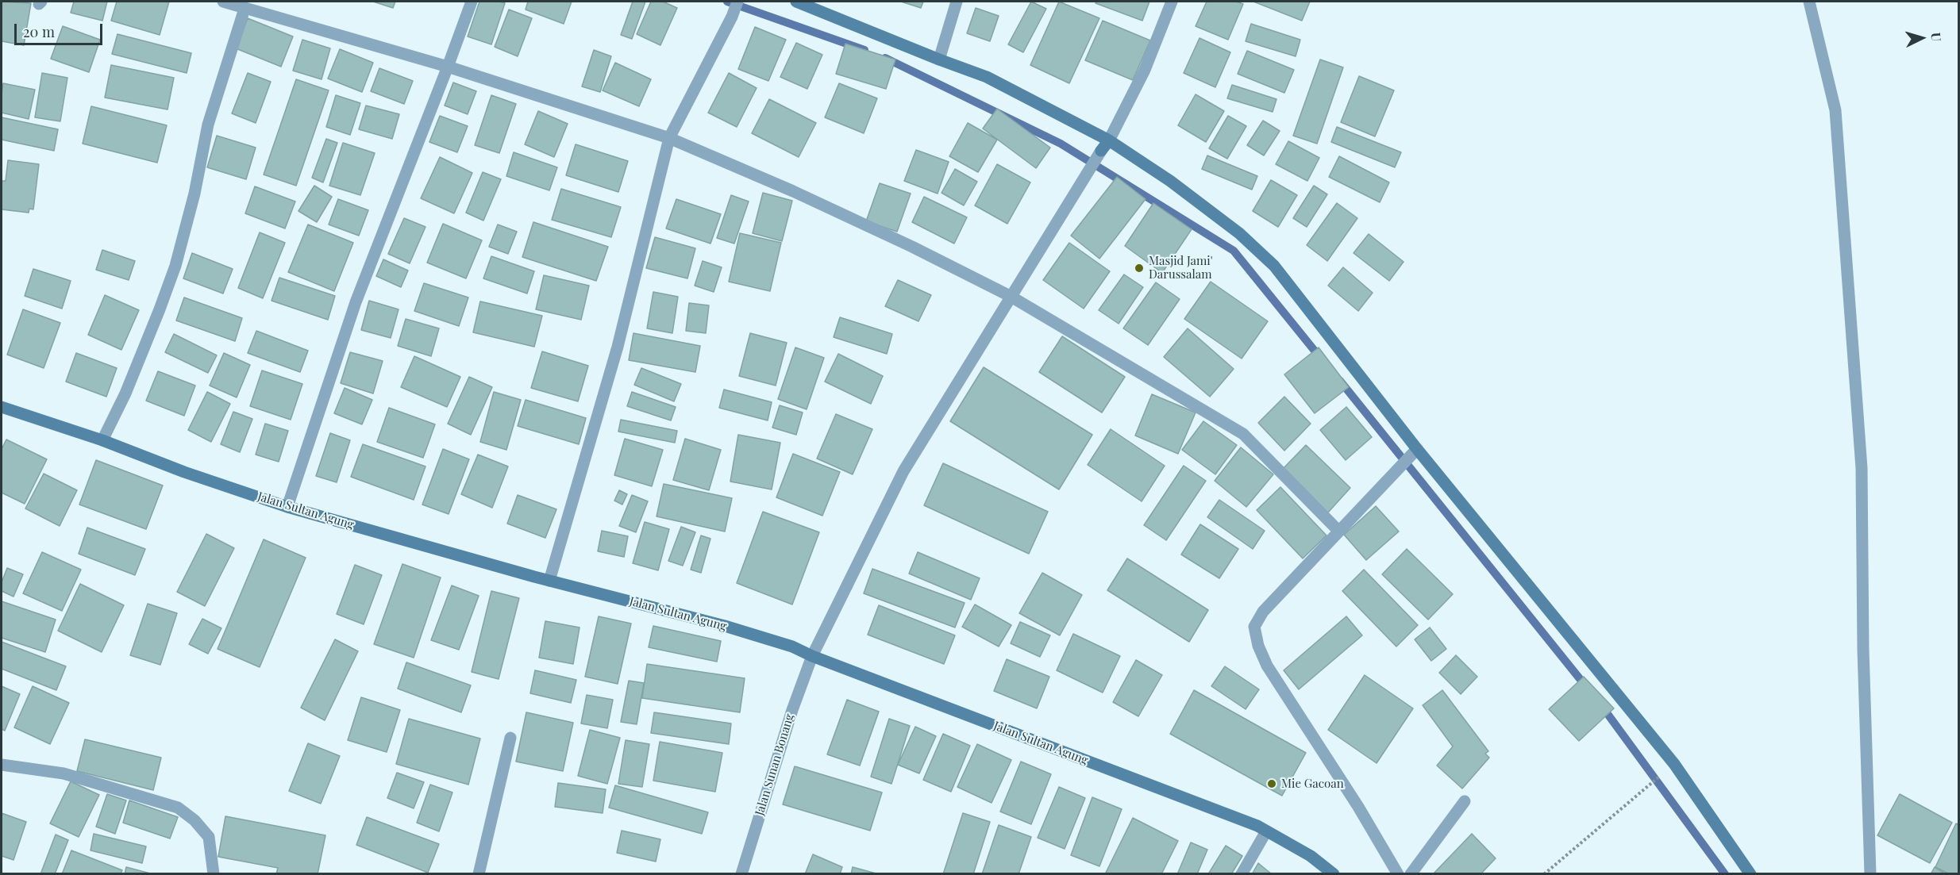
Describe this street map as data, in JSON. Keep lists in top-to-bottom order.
{
  "streets": {
    "main road": ["Jalan Sultan Agung"],
    "street": ["Jalan Sunan Bonang"]
  },
  "crossings": [
    ["Jalan Sultan Agung", "Jalan Sunan Bonang"]
  ],
  "places": ["Masjid Jami' Darussalam", "Mie Gacoan"],
  "scale_bar": "20 m",
  "north": "right"
}
